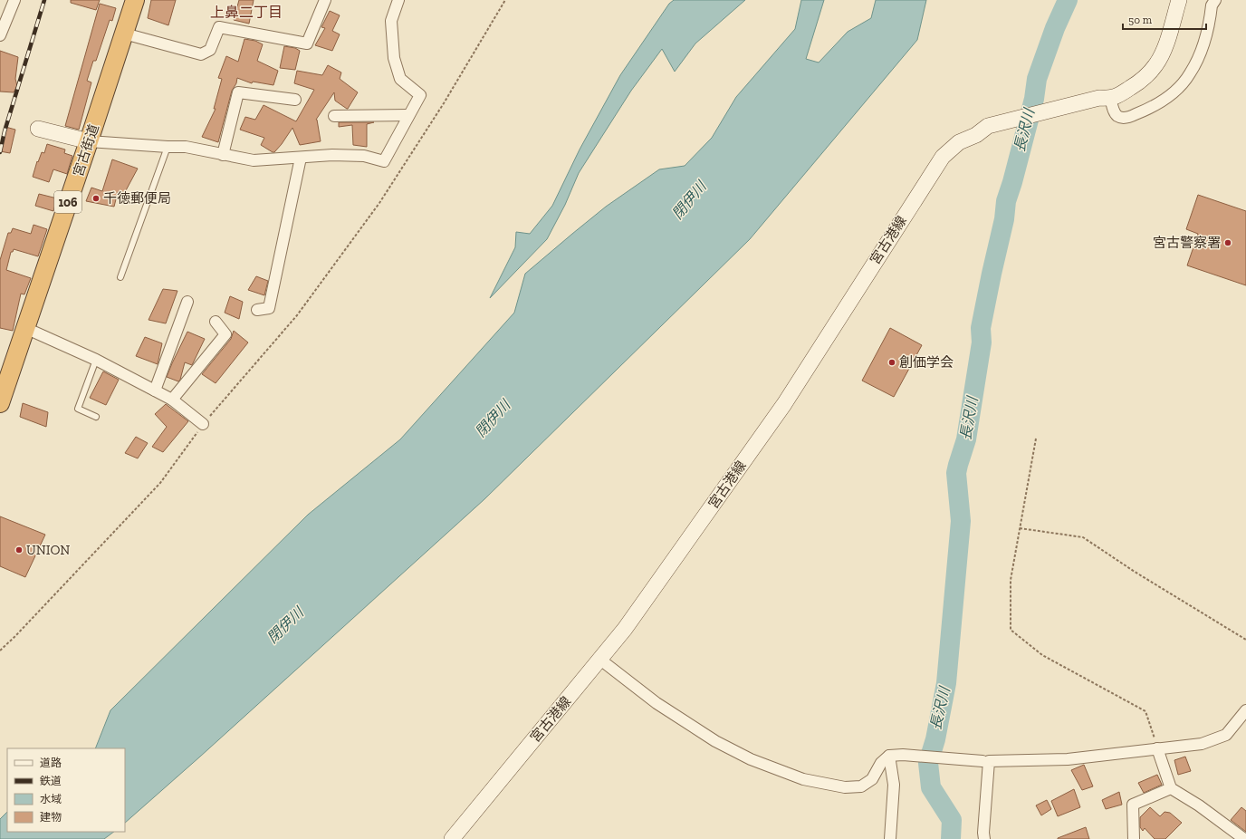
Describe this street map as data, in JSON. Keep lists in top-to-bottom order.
{
  "streets": {
    "highway": ["宮古街道", "106"],
    "main road": ["宮古港線"]
  },
  "districts": ["上鼻二丁目"],
  "water": ["長沢川", "閉伊川"],
  "places": [
    "千徳郵便局",
    "宮古警察署",
    "創価学会",
    "UNION"
  ],
  "legend": [
    "道路",
    "鉄道",
    "水域",
    "建物"
  ],
  "scale_bar": "50 m"
}
